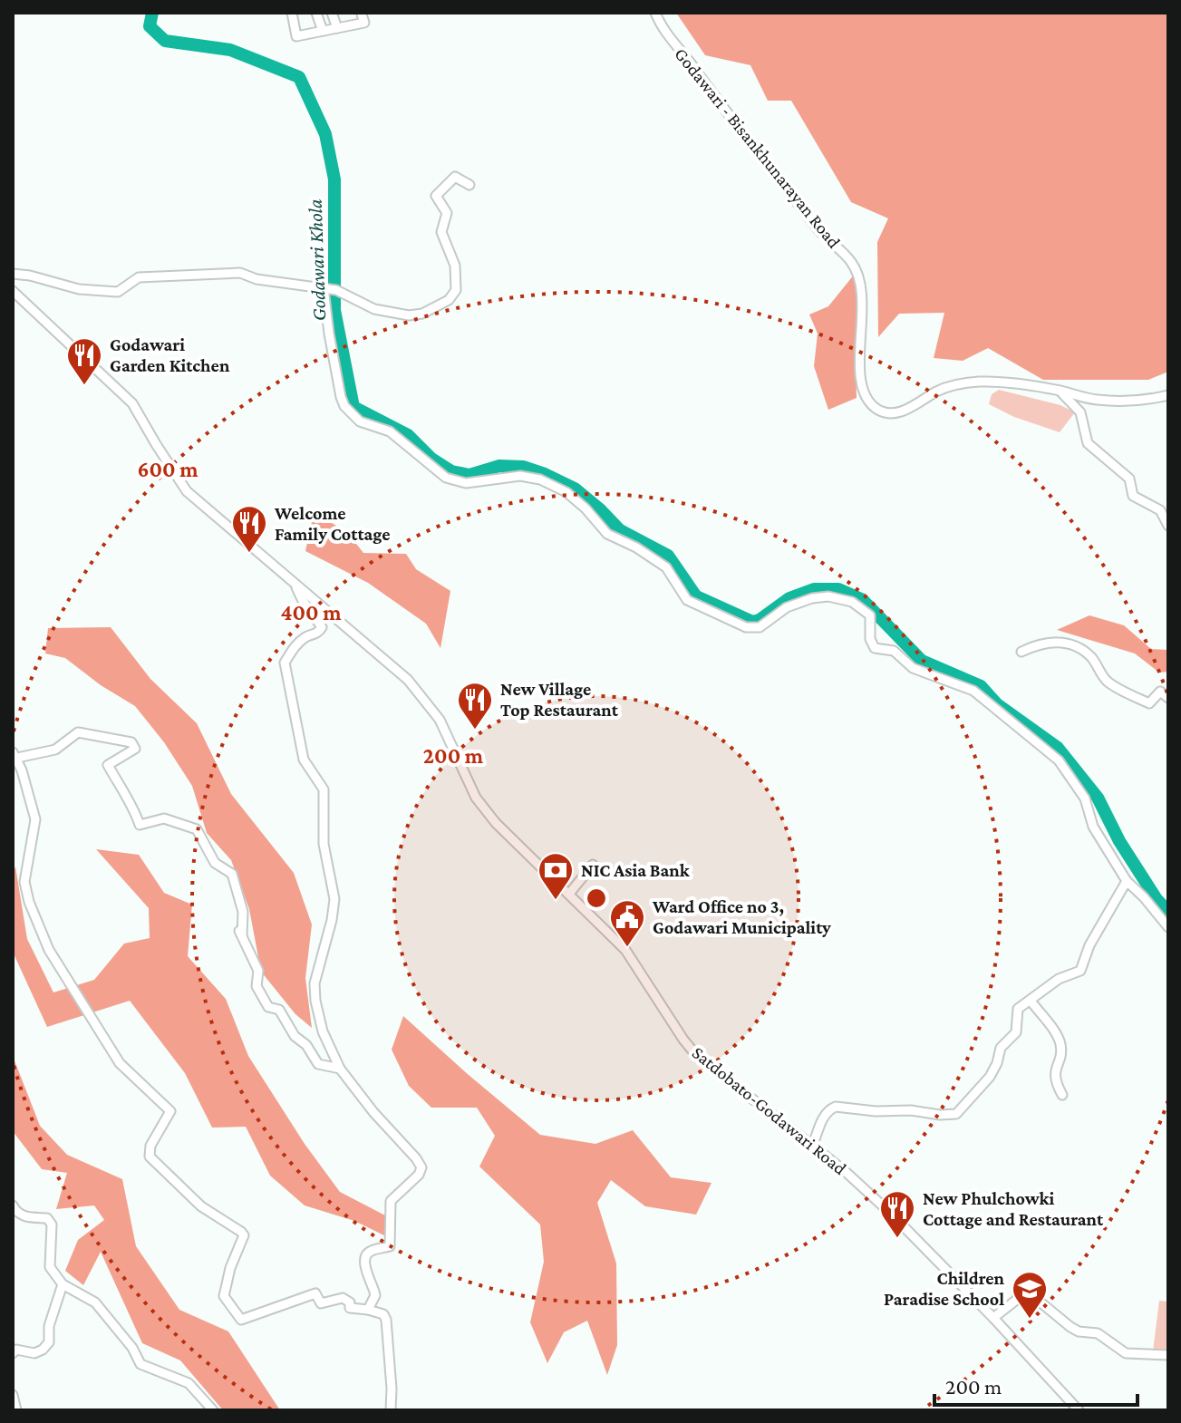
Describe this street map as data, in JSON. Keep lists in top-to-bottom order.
{
  "streets": {
    "street": ["Godawari - Bisankhunarayan Road", "Satdobato-Godawari Road"]
  },
  "water": ["Godawari Khola"],
  "places": {
    "restaurant": [
      "Godawari Garden Kitchen",
      "Welcome Family Cottage",
      "New Village Top Restaurant",
      "New Phulchowki Cottage and Restaurant"
    ],
    "bank": ["NIC Asia Bank"],
    "public building": ["Ward Office no 3, Godawari Municipality"],
    "school or university": ["Children Paradise School"]
  },
  "scale_bar": "200 m",
  "rings": ["600 m", "400 m", "200 m"]
}
